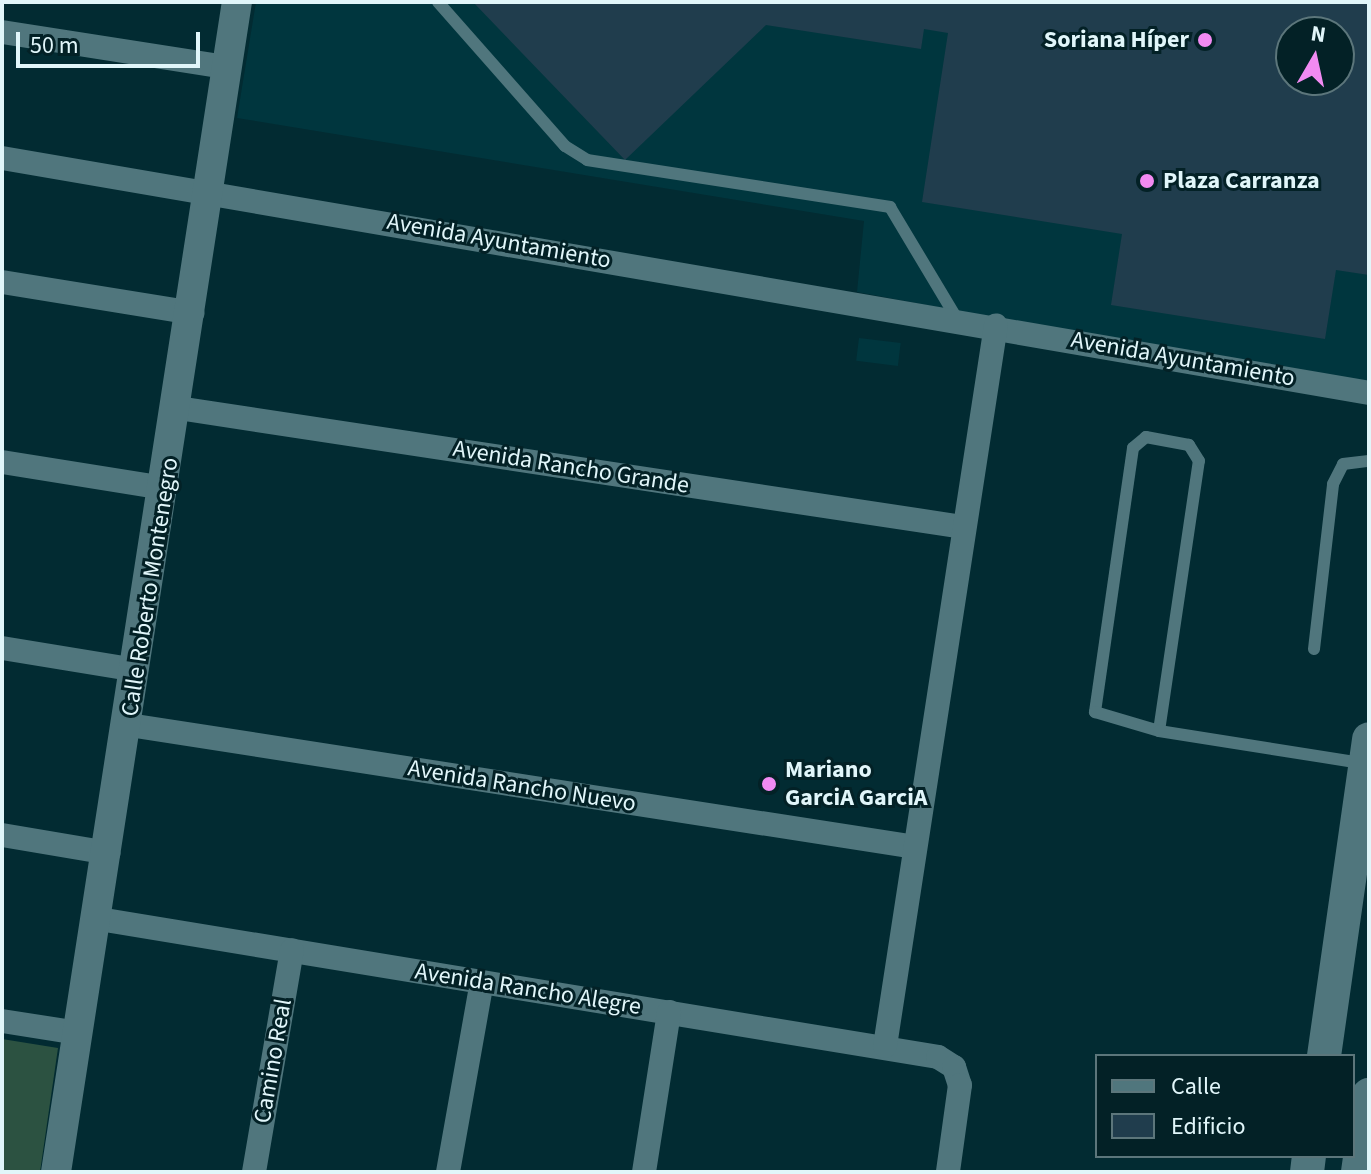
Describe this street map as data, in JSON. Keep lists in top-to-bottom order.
{
  "streets": {
    "street": [
      "Avenida Ayuntamiento",
      "Avenida Rancho Grande",
      "Calle Roberto Montenegro",
      "Avenida Rancho Nuevo",
      "Avenida Rancho Alegre",
      "Camino Real"
    ]
  },
  "crossings": [
    ["Avenida Ayuntamiento", "Calle Roberto Montenegro"],
    ["Avenida Rancho Grande", "Calle Roberto Montenegro"],
    ["Calle Roberto Montenegro", "Avenida Rancho Nuevo"],
    ["Calle Roberto Montenegro", "Avenida Rancho Alegre"],
    ["Avenida Rancho Alegre", "Camino Real"]
  ],
  "places": ["Soriana Híper", "Plaza Carranza", "Mariano GarciA GarciA"],
  "legend": ["Calle", "Edificio"],
  "scale_bar": "50 m",
  "north": "top"
}
